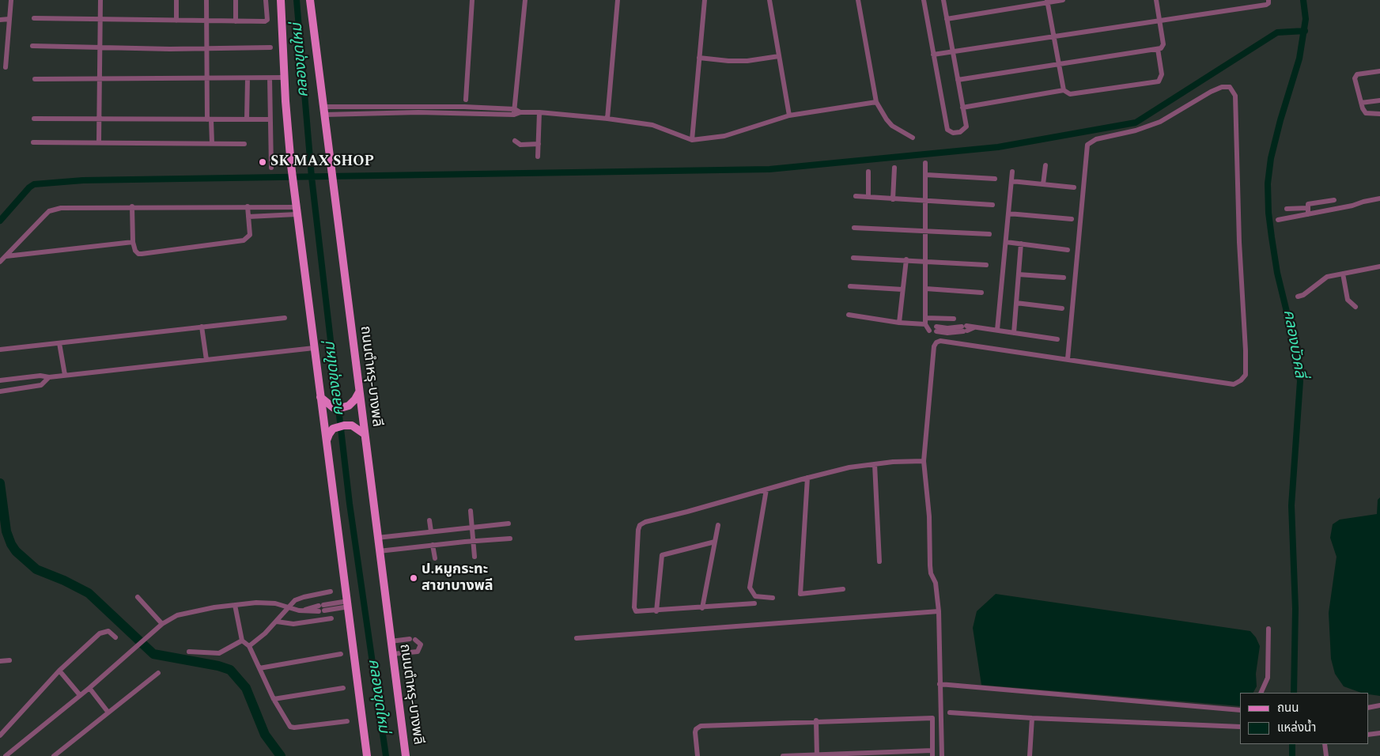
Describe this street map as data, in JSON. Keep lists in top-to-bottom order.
{
  "streets": {
    "main road": ["ถนนตำหรุ-บางพลี"]
  },
  "water": ["คลองขุดใหม่", "คลองบัวคลี่"],
  "places": ["SK MAX SHOP", "ป.หมูกระทะ สาขาบางพลี"],
  "legend": ["ถนน", "แหล่งน้ำ"]
}
